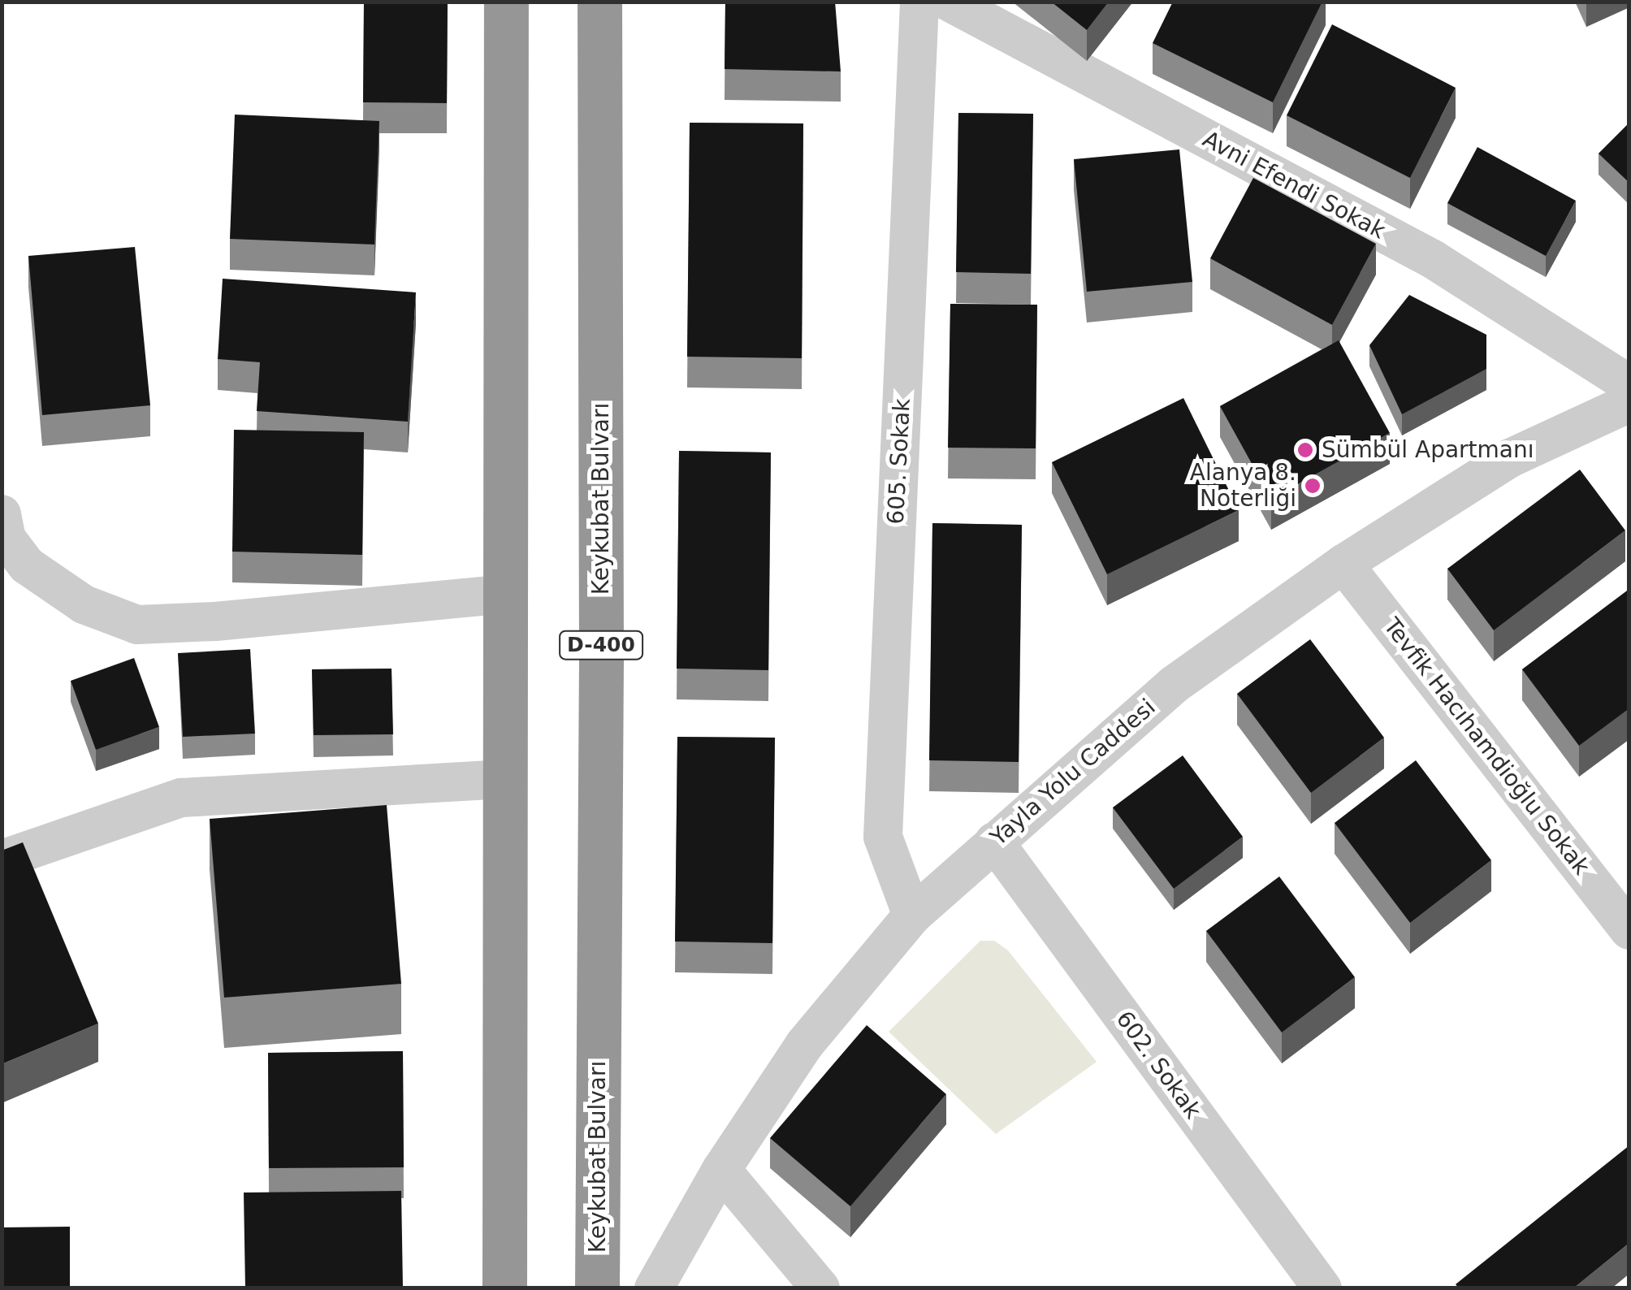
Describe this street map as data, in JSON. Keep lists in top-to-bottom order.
{
  "streets": {
    "highway": ["Keykubat Bulvarı", "D-400"],
    "street": [
      "Avni Efendi Sokak",
      "605. Sokak",
      "Tevfik Hacıhamdioğlu Sokak",
      "Yayla Yolu Caddesi",
      "602. Sokak"
    ]
  },
  "crossings": [
    ["605. Sokak", "Yayla Yolu Caddesi"],
    ["Tevfik Hacıhamdioğlu Sokak", "Yayla Yolu Caddesi"],
    ["Yayla Yolu Caddesi", "602. Sokak"]
  ],
  "places": ["Sümbül Apartmanı", "Alanya 8. Noterliği"]
}
